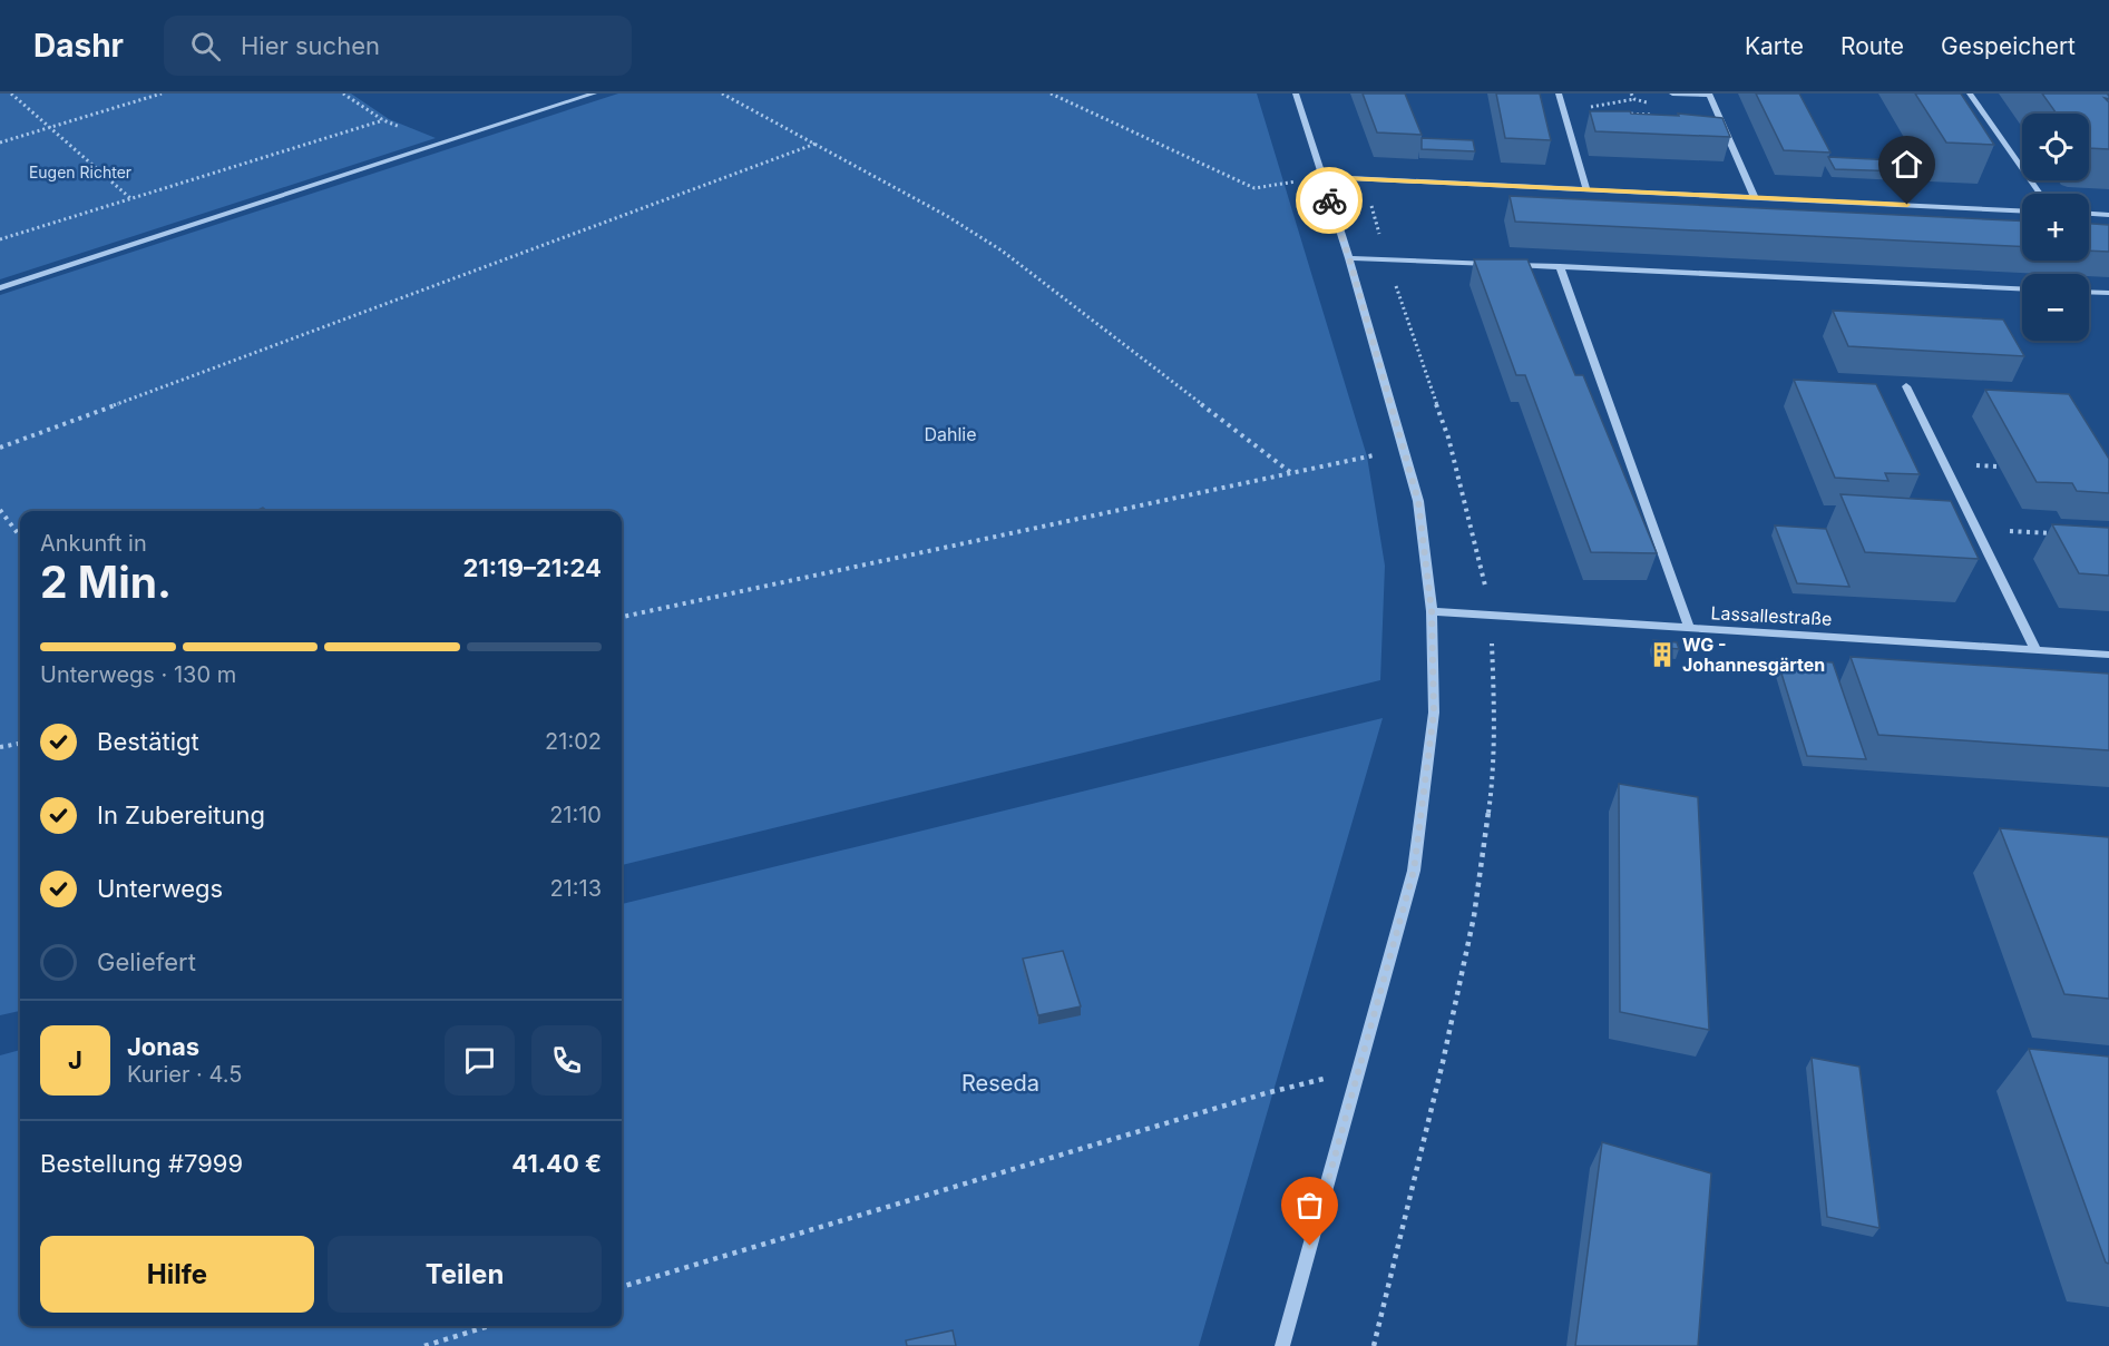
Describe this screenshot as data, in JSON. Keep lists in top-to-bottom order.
{
  "streets": {
    "street": ["Lassallestraße"]
  },
  "parks": ["Eugen Richter", "Dahlie", "Reseda"],
  "places": {
    "building": ["WG - Johannesgärten"]
  },
  "page": {
    "header": "Dashr",
    "search": "Hier suchen",
    "nav": ["Karte", "Route", "Gespeichert"],
    "map_buttons": ["+", "−"],
    "heading": ["2 Min.", "Ankunft in", "21:19–21:24"],
    "panel": [
      "Jonas",
      "Kurier · 4.5",
      "Bestellung #7999",
      "41.40 €"
    ],
    "bar": "Unterwegs · 130 m",
    "list": [
      ["Bestätigt", "21:02"],
      ["In Zubereitung", "21:10"],
      ["Unterwegs", "21:13"],
      "Geliefert"
    ],
    "round": "J",
    "buttons": ["Hilfe", "Teilen"]
  }
}
